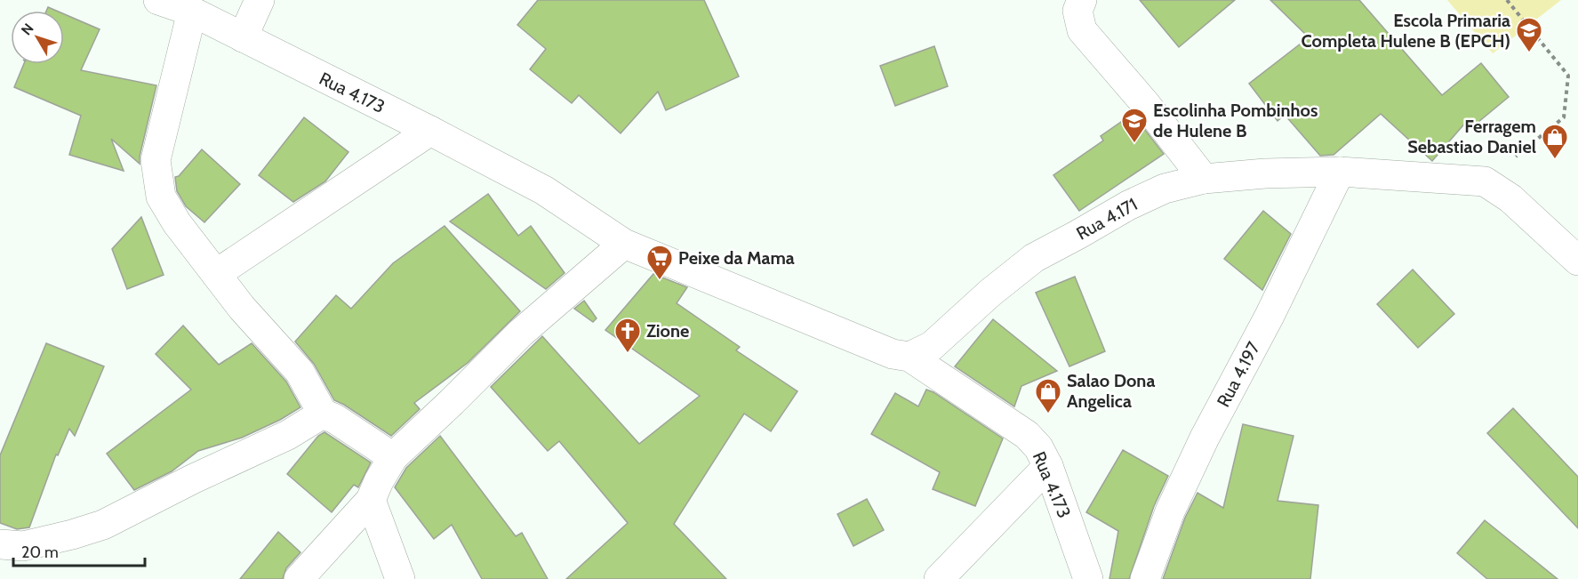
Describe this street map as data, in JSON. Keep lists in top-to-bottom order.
{
  "streets": {
    "street": ["Rua 4.173", "Rua 4.171", "Rua 4.197"]
  },
  "crossings": [
    ["Rua 4.173", "Rua 4.171"],
    ["Rua 4.171", "Rua 4.197"]
  ],
  "places": {
    "school or university": ["Escola Primaria Completa Hulene B (EPCH)", "Escolinha Pombinhos de Hulene B"],
    "shop": ["Ferragem Sebastiao Daniel", "Salao Dona Angelica"],
    "supermarket": ["Peixe da Mama"],
    "church": ["Zione"]
  },
  "scale_bar": "20 m",
  "north": "top left"
}
